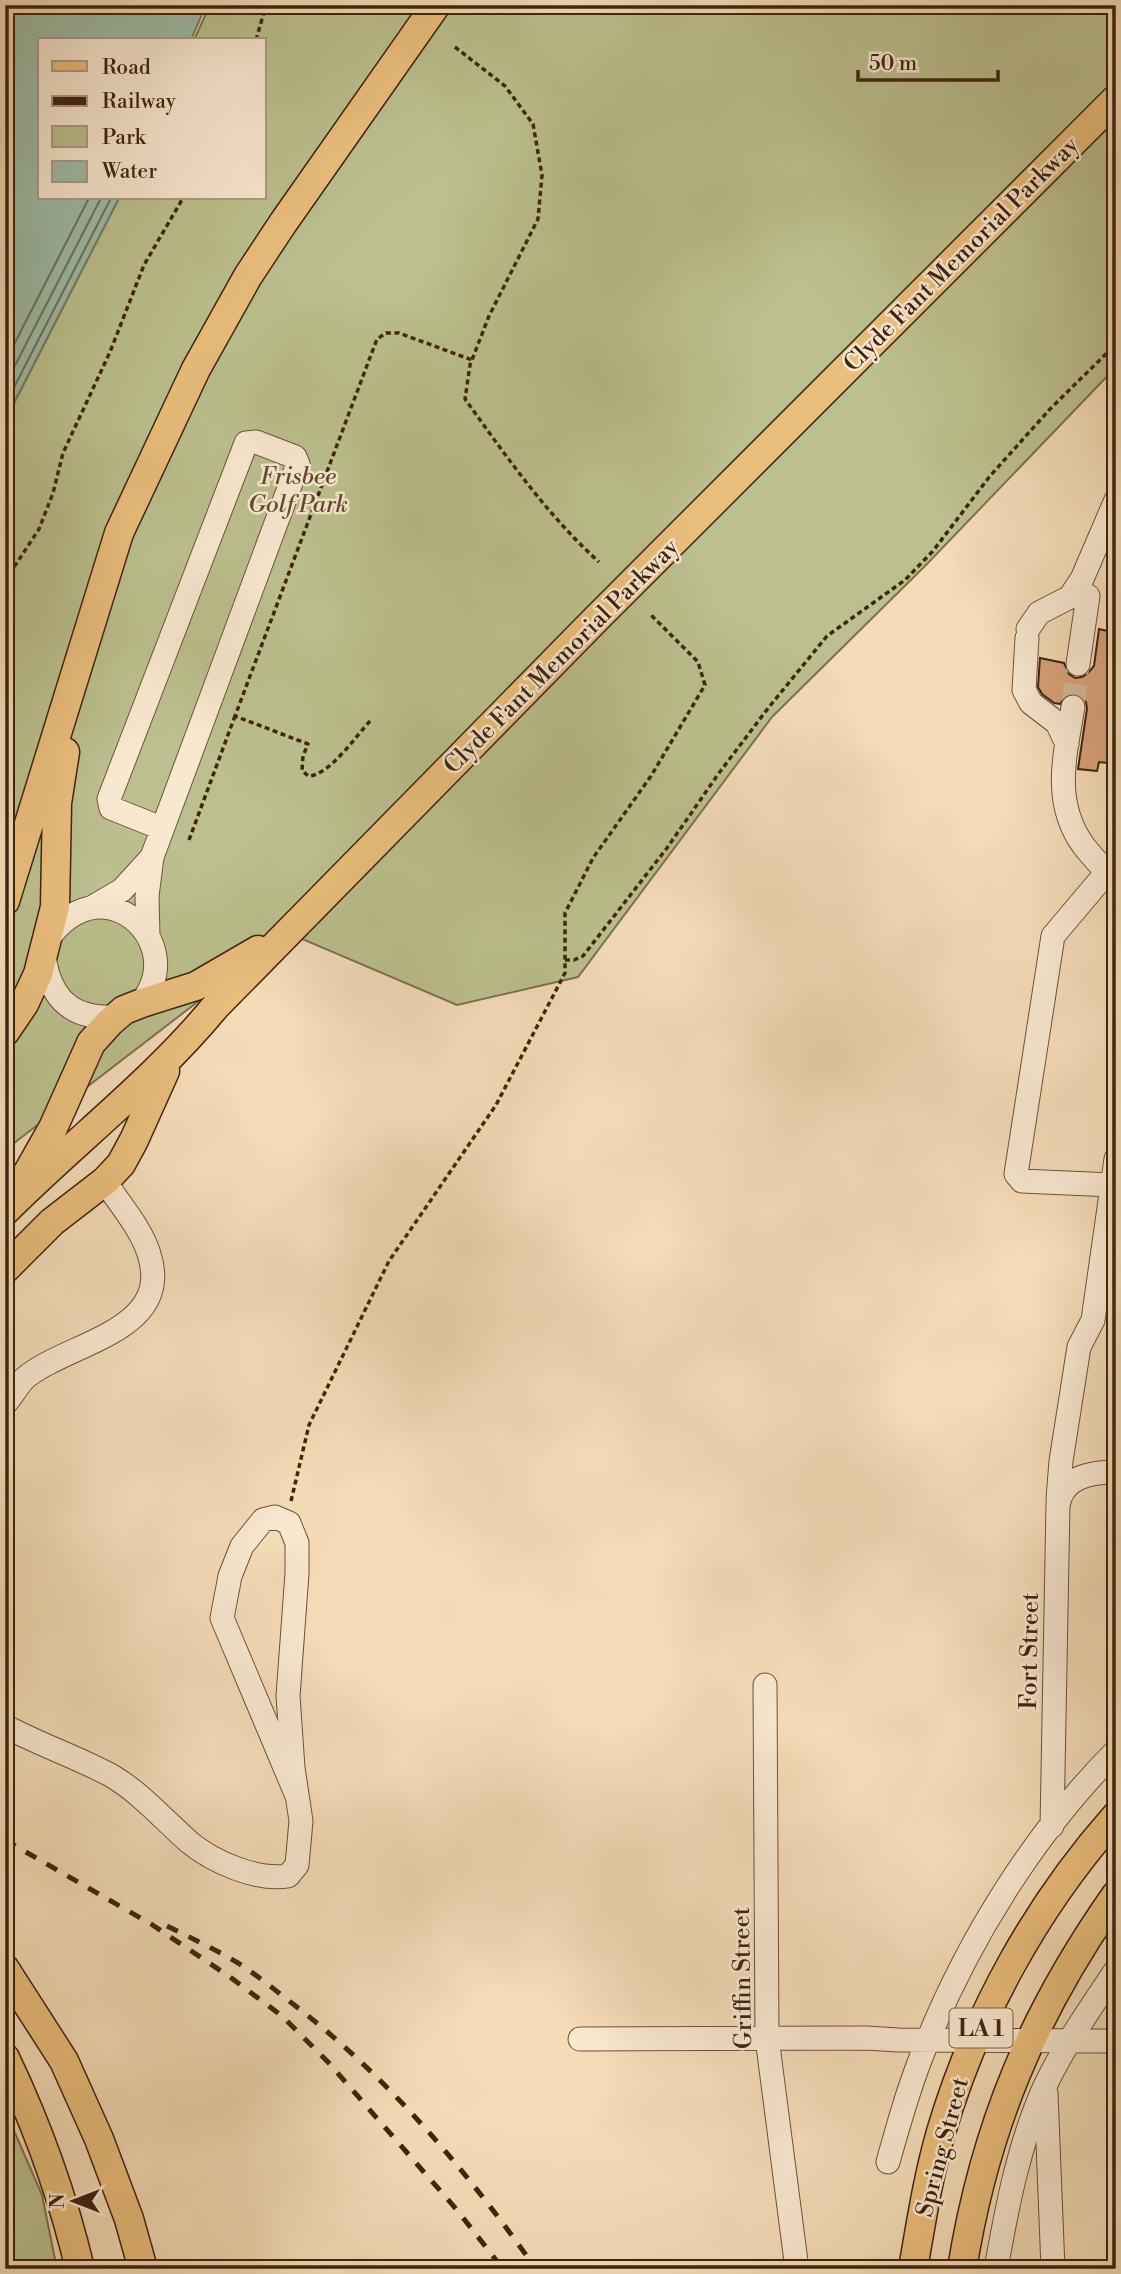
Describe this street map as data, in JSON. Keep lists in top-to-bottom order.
{
  "streets": {
    "main road": ["Clyde Fant Memorial Parkway", "LA 1", "Spring Street"],
    "street": ["Fort Street", "Griffin Street"]
  },
  "parks": ["Frisbee Golf Park"],
  "legend": [
    "Road",
    "Railway",
    "Park",
    "Water"
  ],
  "scale_bar": "50 m",
  "north": "left"
}
